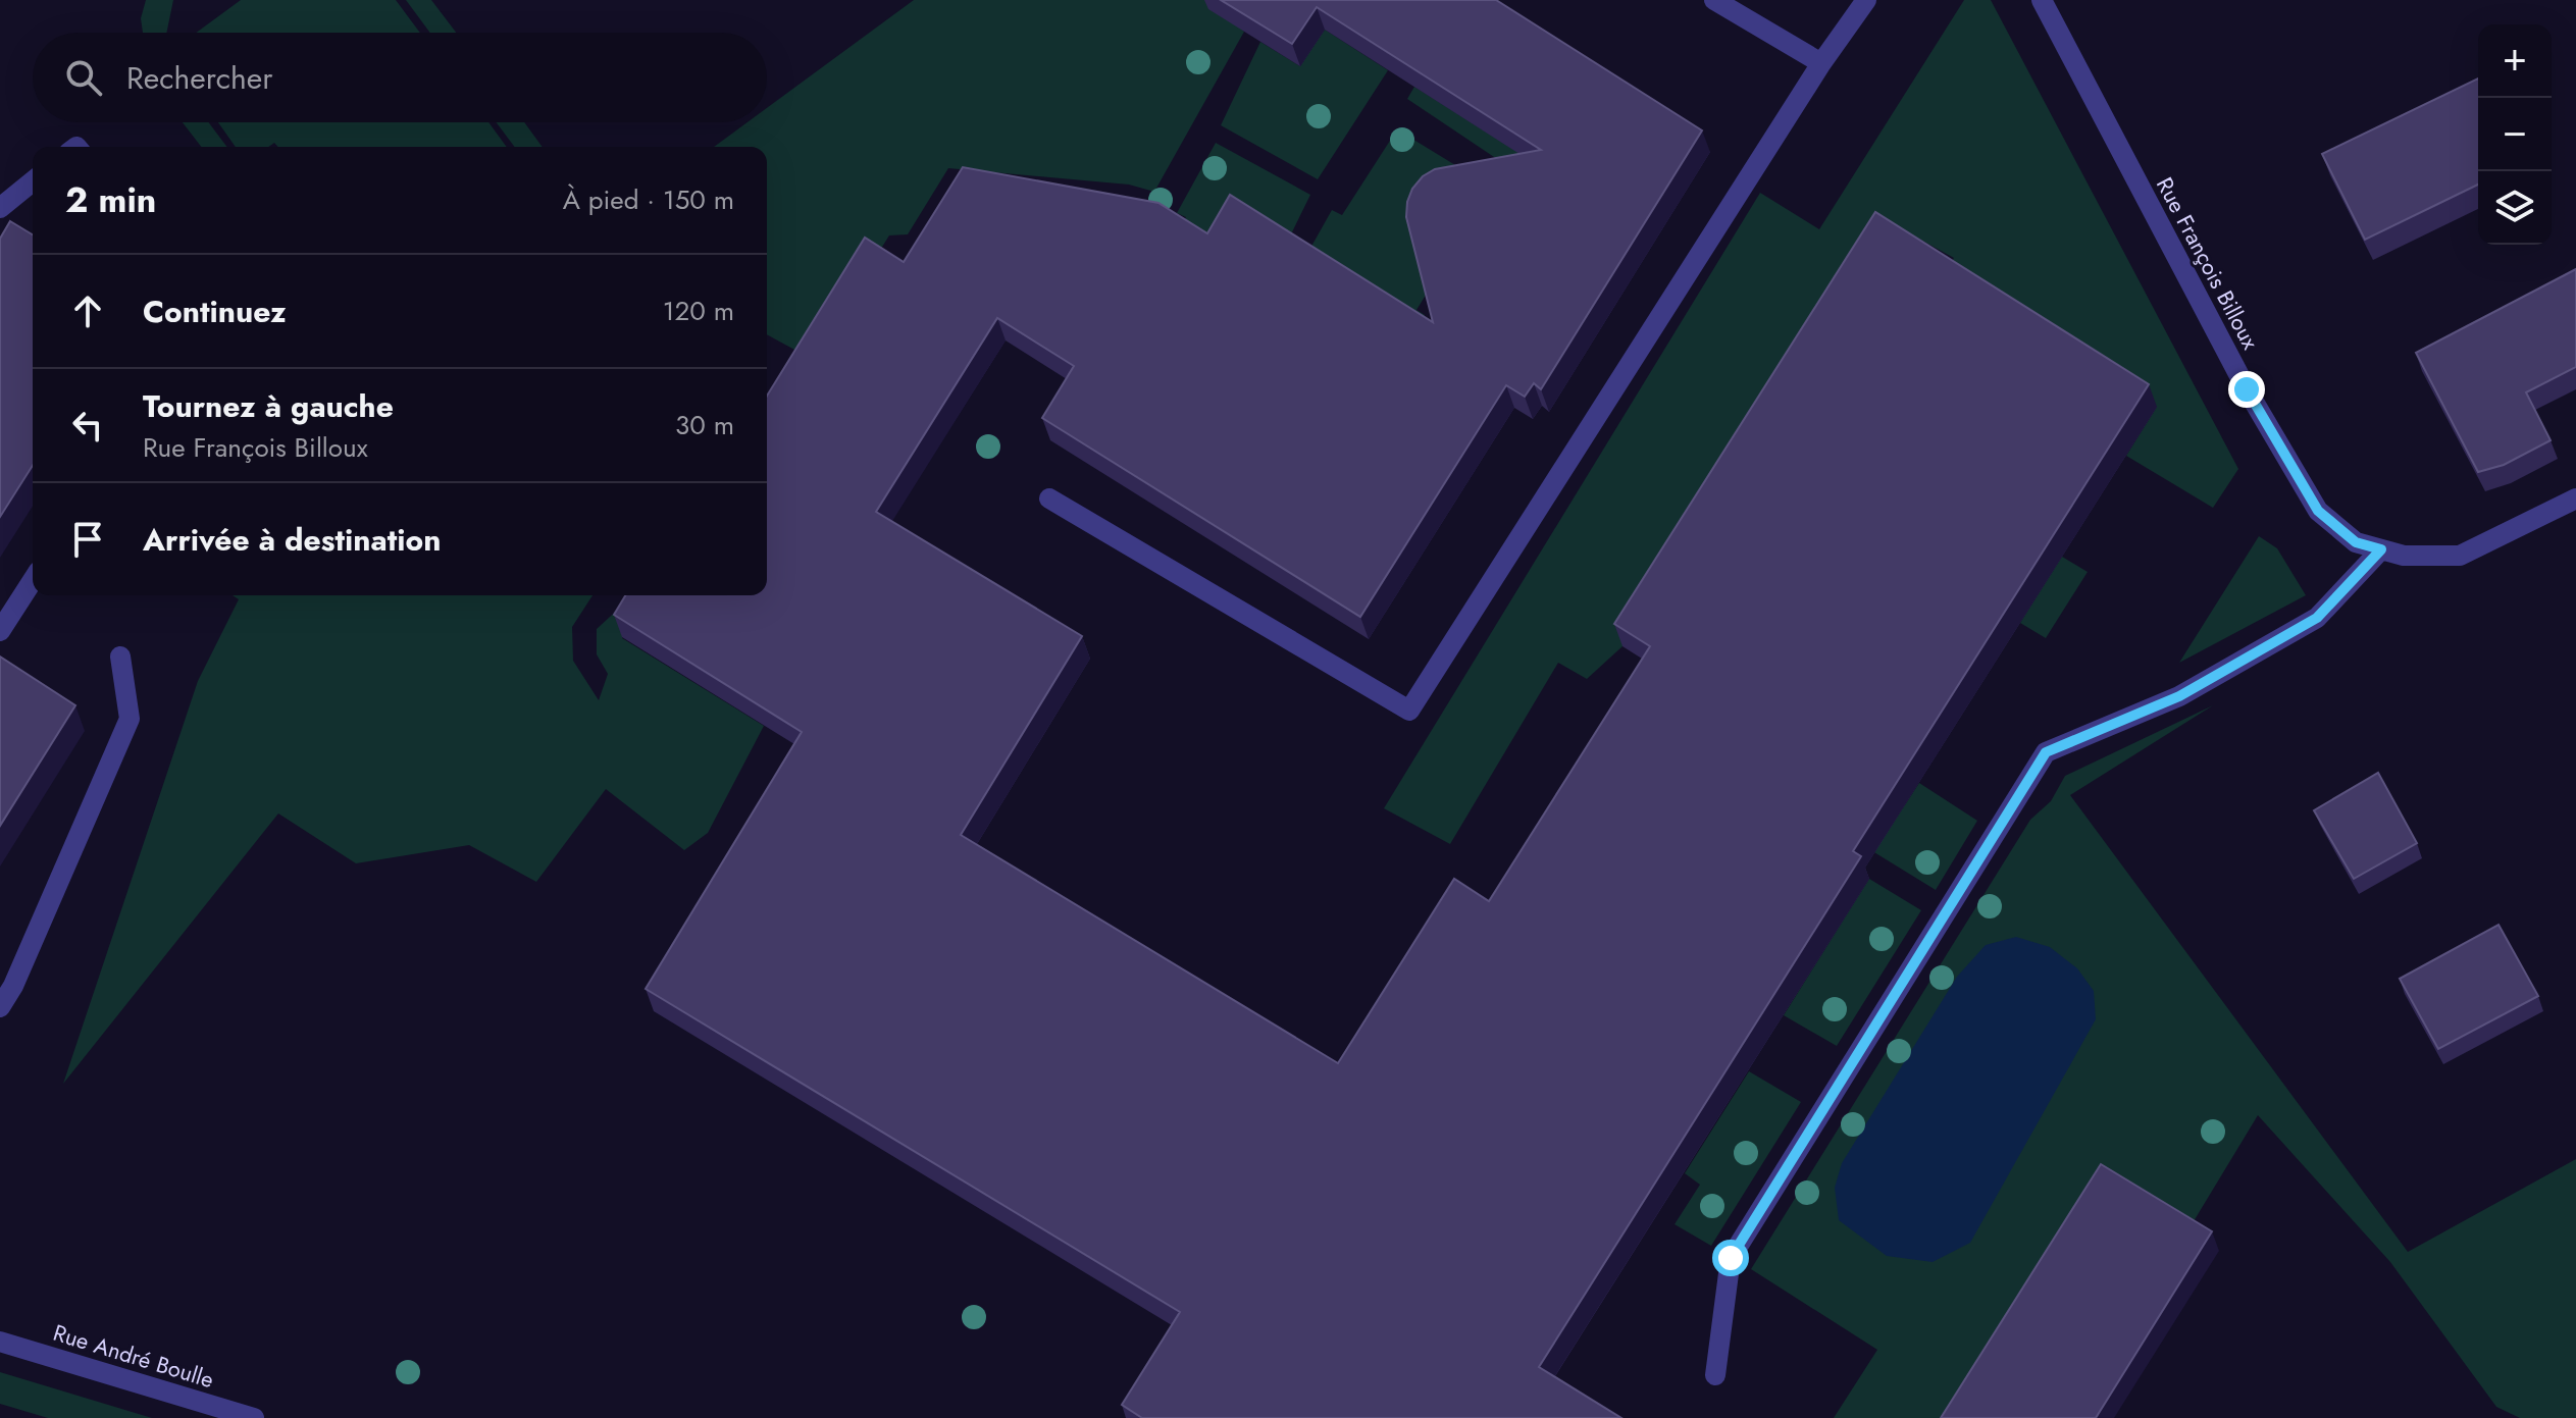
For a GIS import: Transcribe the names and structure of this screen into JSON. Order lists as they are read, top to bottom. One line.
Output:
{"streets":{"street":["Rue François Billoux","Rue André Boulle"]},"page":{"map_buttons":["+","−"],"search":"Rechercher","heading":["2 min","À pied · 150 m"],"list":[["Continuez","120 m"],["Tournez à gauche","Rue François Billoux","30 m"],"Arrivée à destination"]}}
